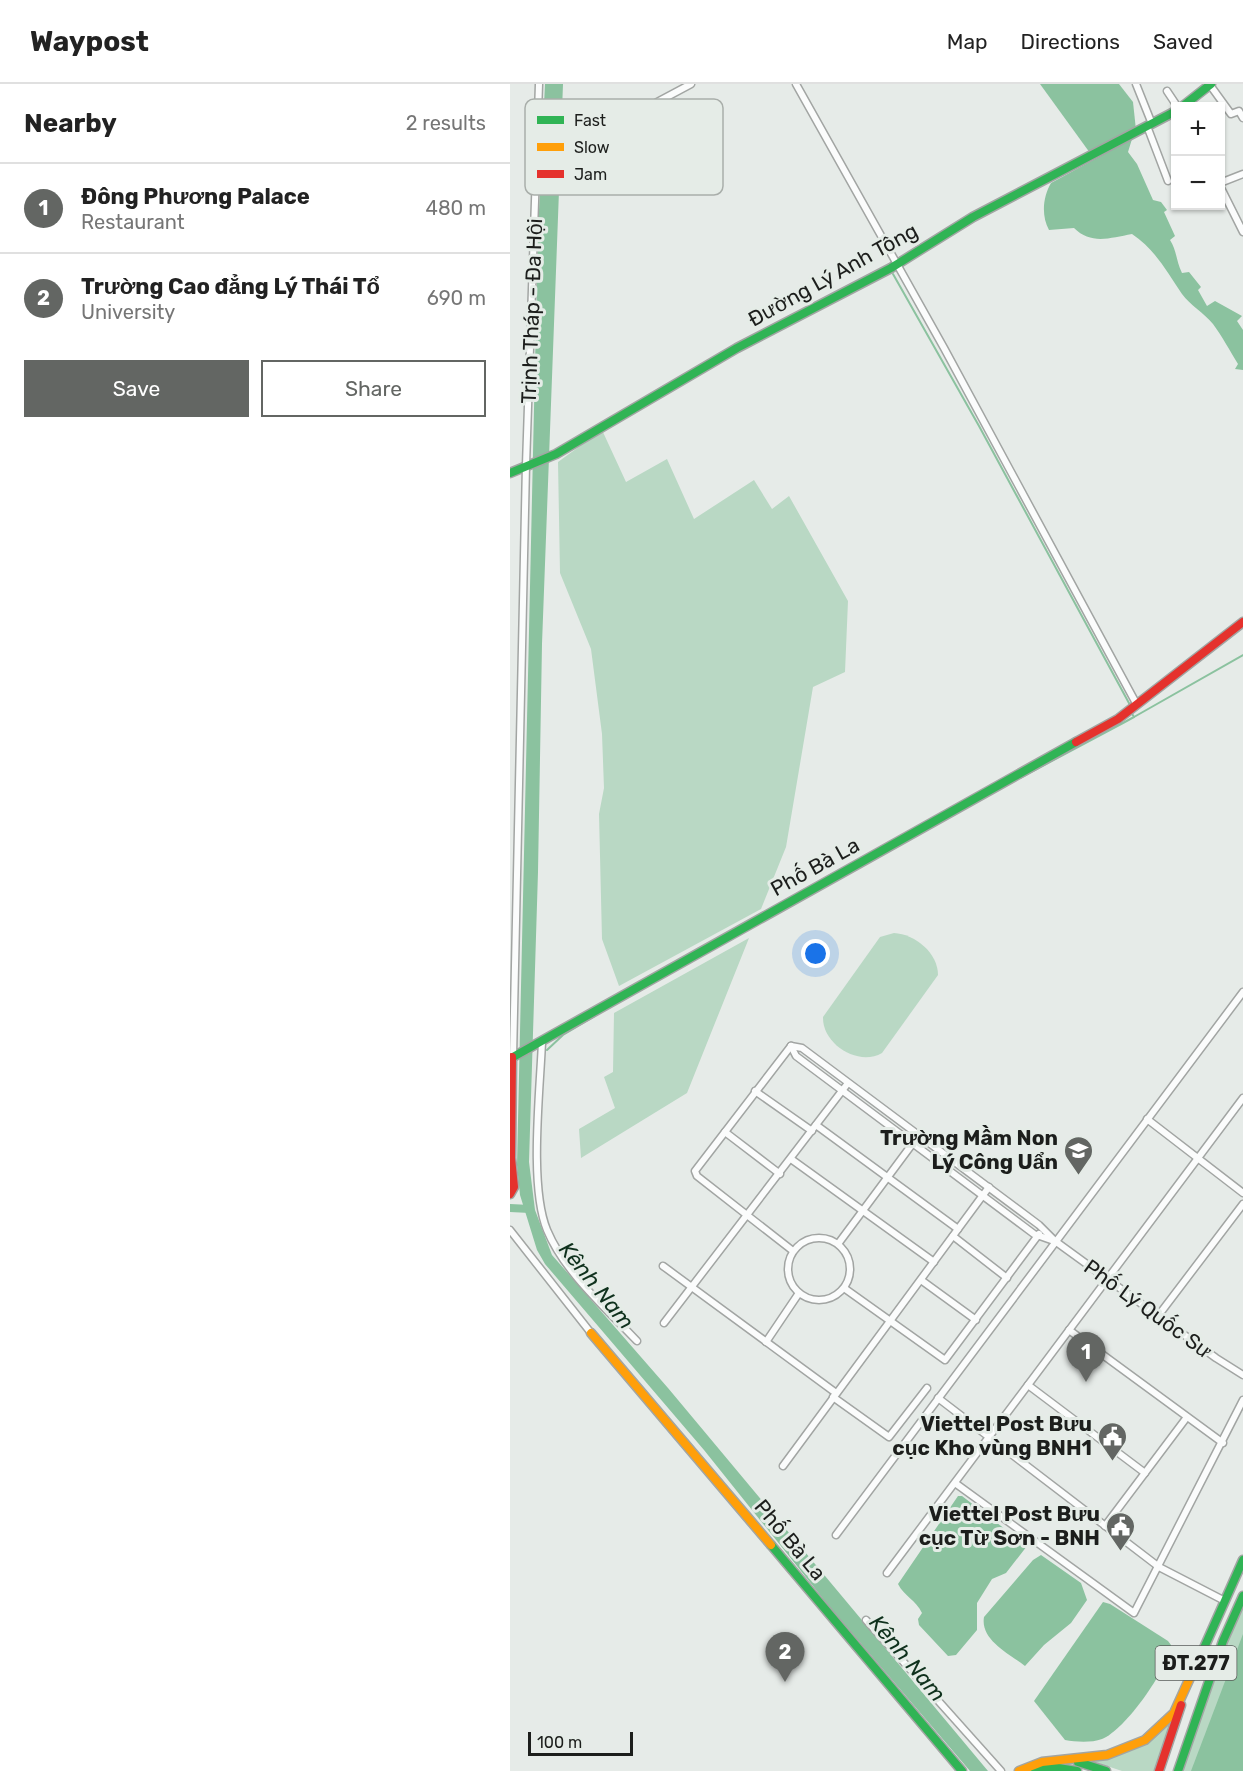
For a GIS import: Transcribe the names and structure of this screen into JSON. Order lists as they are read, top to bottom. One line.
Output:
{"streets":{"main road":["Đường Lý Anh Tông","Phố Bà La","ĐT.277"],"street":["Trịnh Tháp - Đa Hội","Phố Lý Quốc Sư"]},"crossings":[["Đường Lý Anh Tông","Trịnh Tháp - Đa Hội"],["Trịnh Tháp - Đa Hội","Phố Bà La"]],"water":["Kênh Nam"],"places":{"school or university":["Trường Mầm Non Lý Công Uẩn"],"public building":["Viettel Post Bưu cục Kho vùng BNH1","Viettel Post Bưu cục Từ Sơn - BNH"]},"legend":["Fast","Slow","Jam"],"scale_bar":"100 m","page":{"header":"Waypost","nav":["Map","Directions","Saved"],"heading":["Nearby","2 results"],"map_buttons":["+","−"],"list":[{"mark":"1","name":"Đông Phương Palace","note":"Restaurant","value":"480 m"},{"mark":"2","name":"Trường Cao đẳng Lý Thái Tổ","note":"University","value":"690 m"}],"buttons":["Save","Share"],"pins":["1","2"],"scale":"100 m"}}
